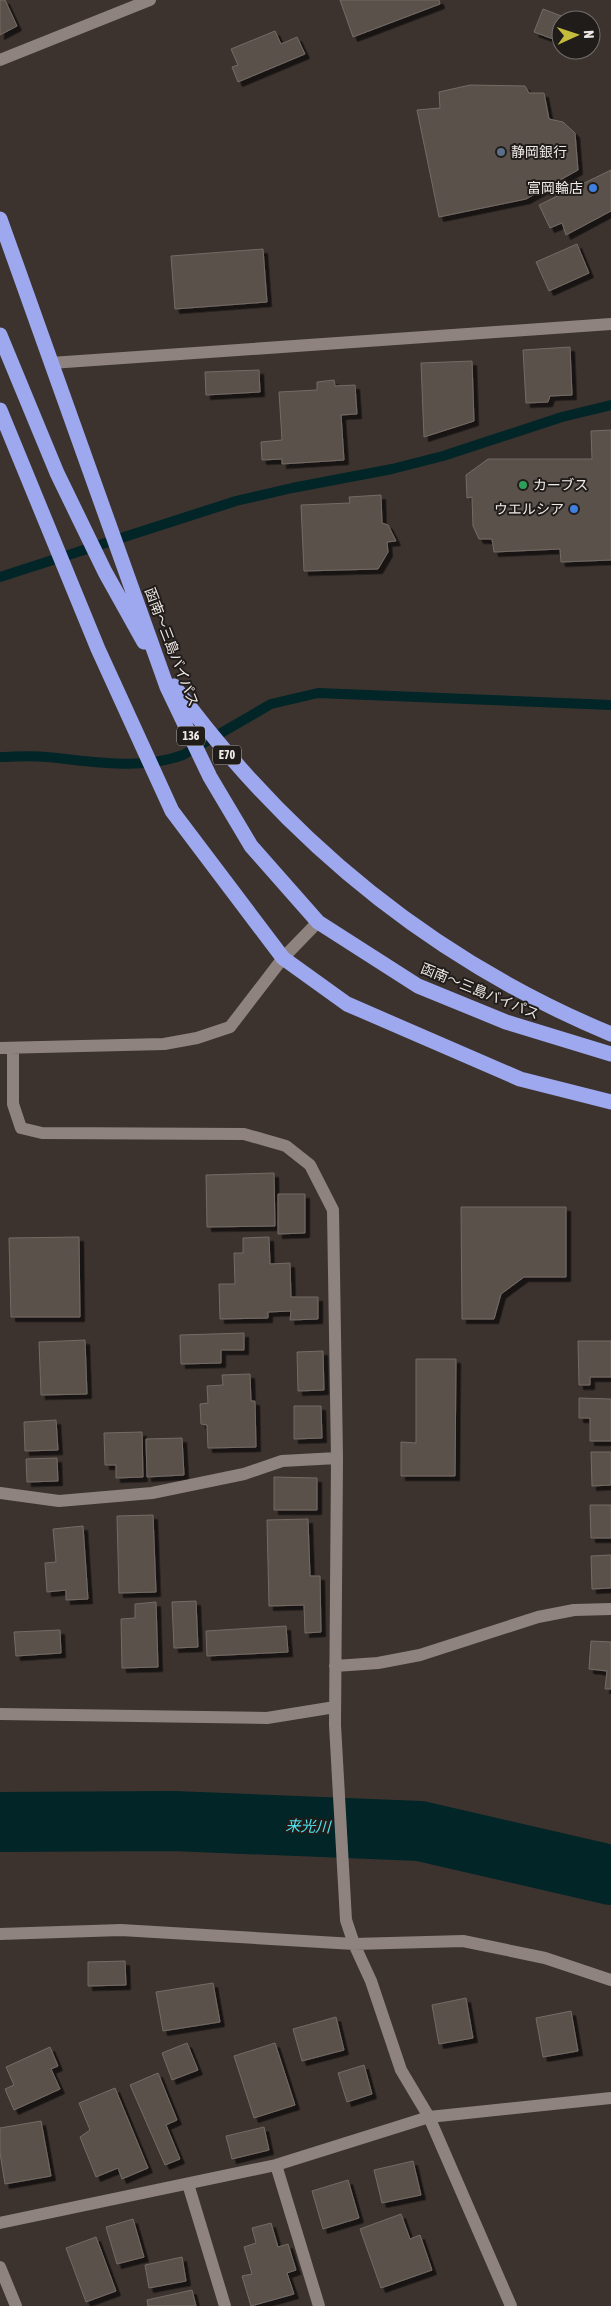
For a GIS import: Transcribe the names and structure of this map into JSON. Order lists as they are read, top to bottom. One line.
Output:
{"streets":{"highway":["函南～三島バイパス","136","E70"]},"water":["来光川"],"places":["静岡銀行","富岡輪店","カーブス","ウエルシア"],"north":"right"}
